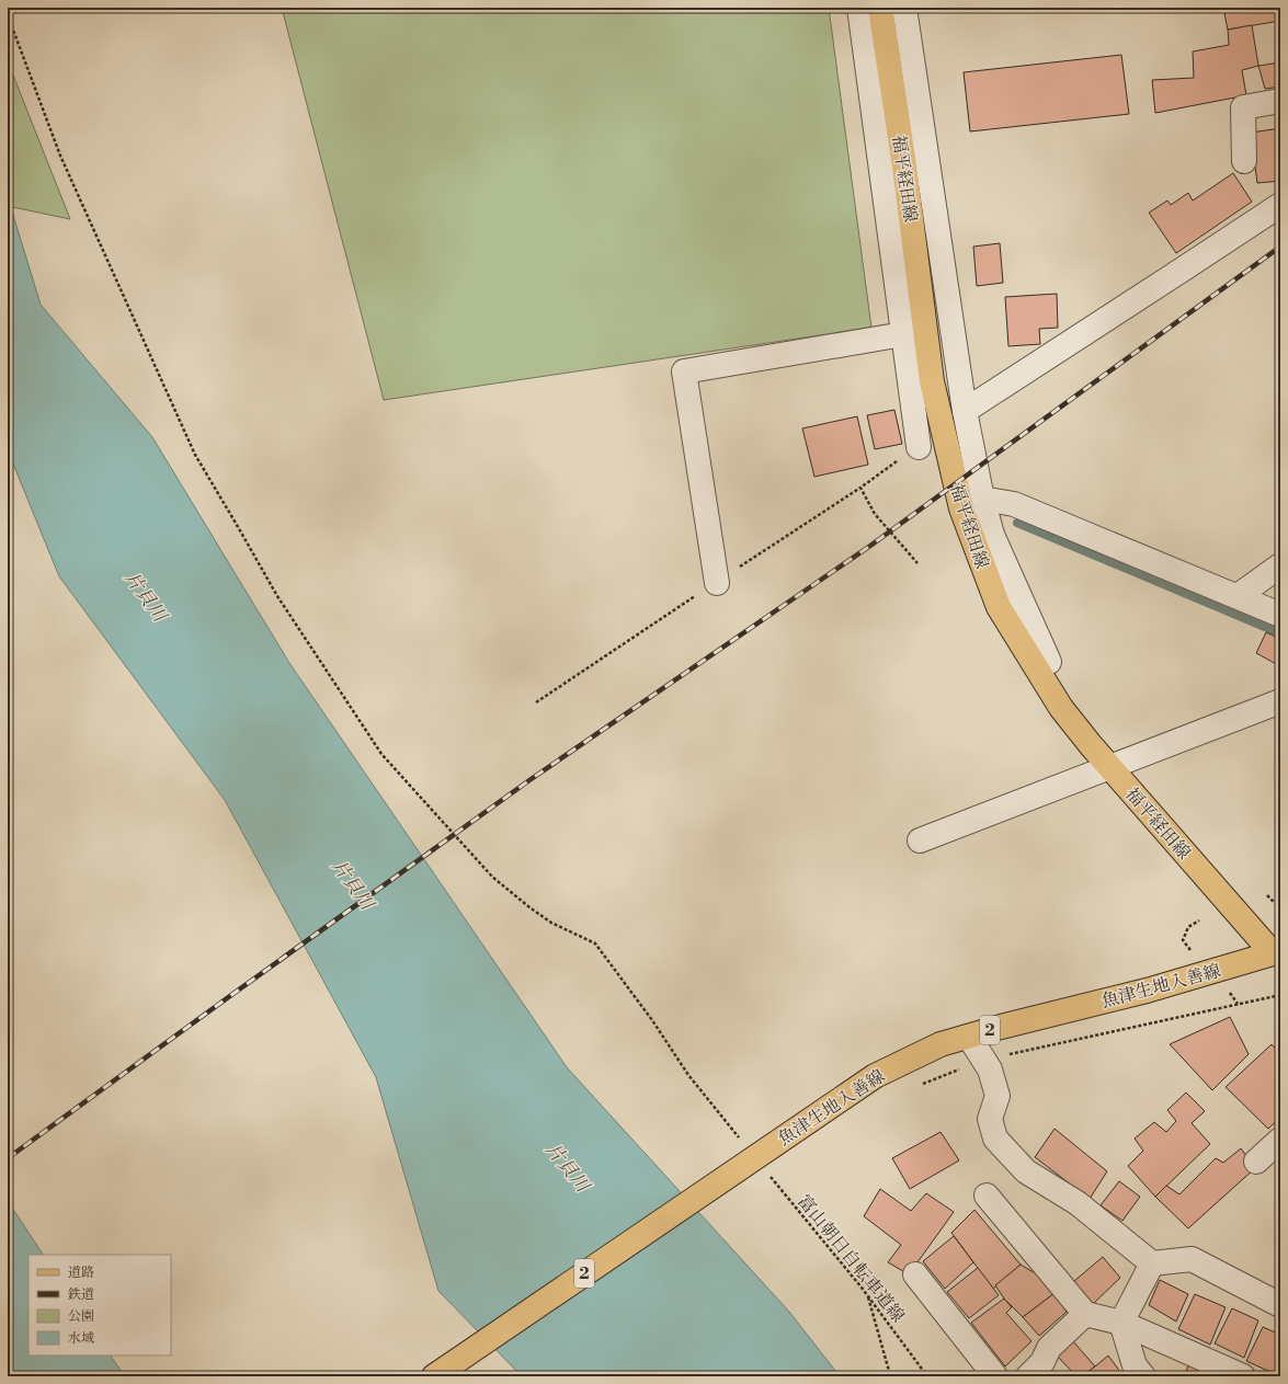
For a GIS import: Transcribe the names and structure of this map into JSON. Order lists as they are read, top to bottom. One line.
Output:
{"streets":{"main road":["福平経田線","魚津生地入善線","2"],"path":["富山朝日自転車道線"]},"crossings":[["福平経田線","魚津生地入善線"],["魚津生地入善線","富山朝日自転車道線"]],"water":["片貝川"],"legend":["道路","鉄道","公園","水域"]}
